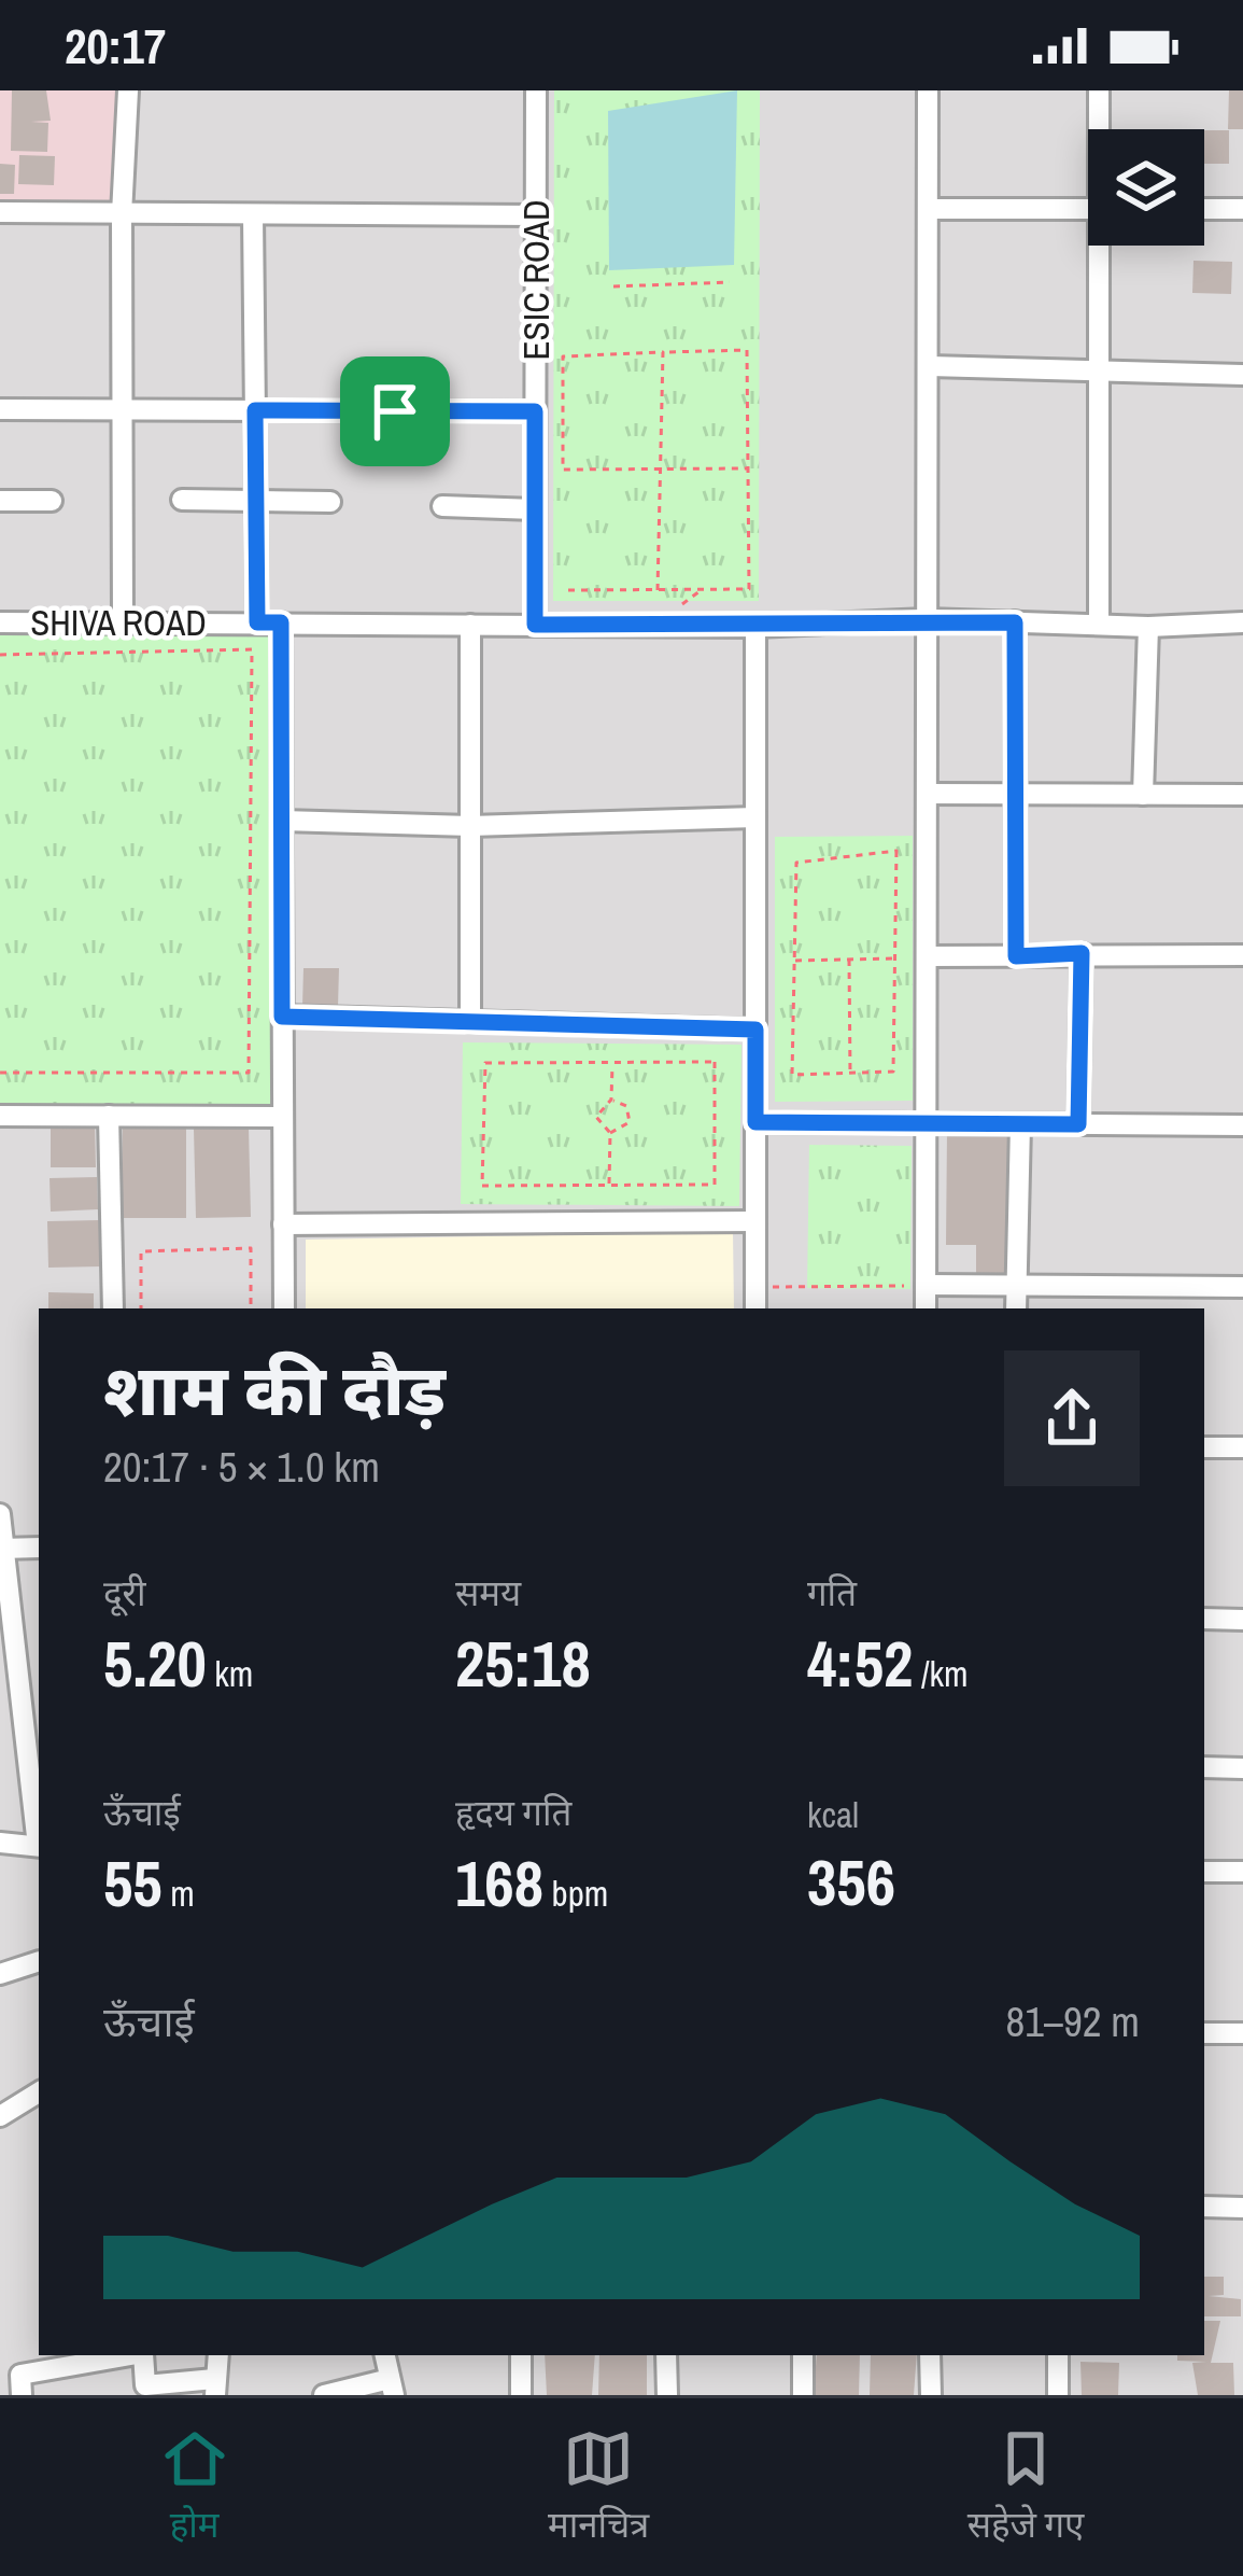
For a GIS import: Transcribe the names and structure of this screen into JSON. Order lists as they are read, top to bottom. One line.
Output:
{"streets":{"street":["ESIC ROAD","SHIVA ROAD"]},"crossings":[["ESIC ROAD","SHIVA ROAD"]],"page":{"status":"20:17","heading":["शाम की दौड़","20:17 · 5 × 1.0 km"],"stats":[["दूरी","5.20 km"],["समय","25:18"],["गति","4:52 /km"],["ऊँचाई","55 m"],["हृदय गति","168 bpm"],["kcal","356"]],"chart":["ऊँचाई","81–92 m"],"tabs":["होम","मानचित्र","सहेजे गए"]}}
